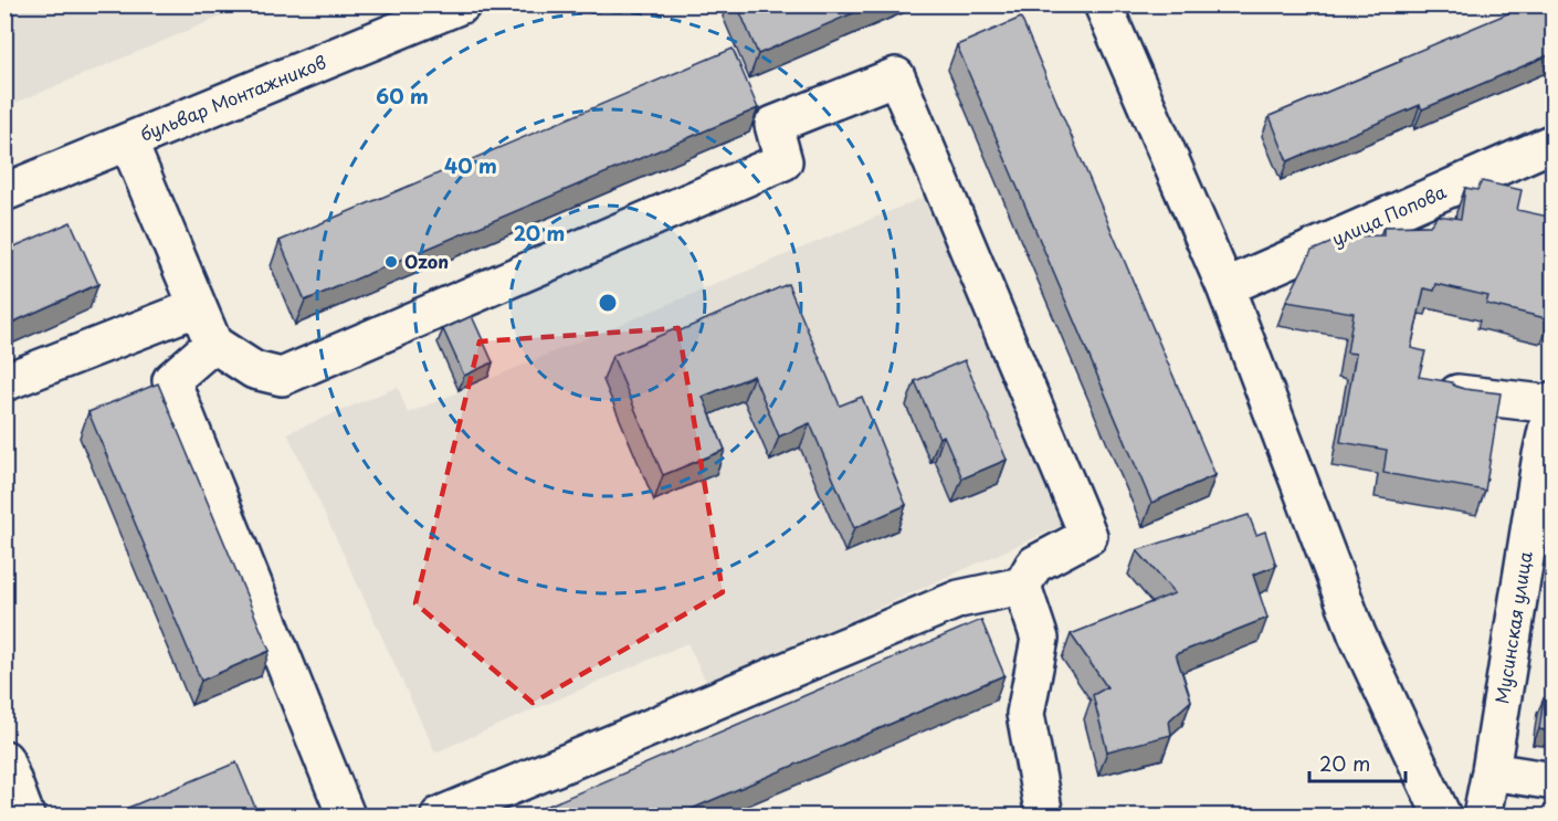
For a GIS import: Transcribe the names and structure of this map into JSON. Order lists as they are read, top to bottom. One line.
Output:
{"streets":{"street":["бульвар Монтажников","улица Попова","Мусинская улица"]},"places":["Ozon"],"scale_bar":"20 m","rings":["60 m","40 m","20 m"]}
